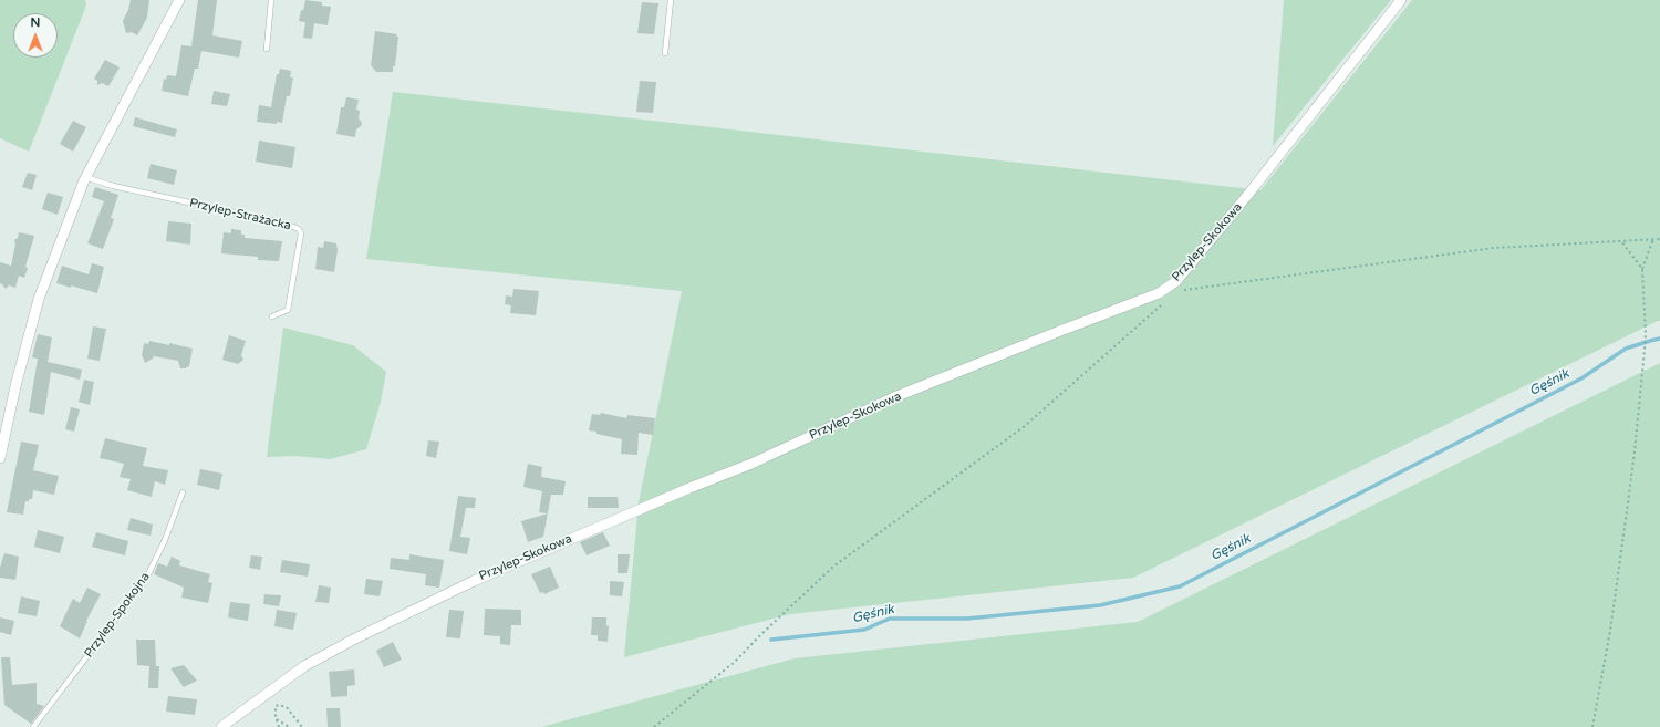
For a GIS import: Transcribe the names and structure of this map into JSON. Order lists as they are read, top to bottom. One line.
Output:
{"streets":{"street":["Przylep-Skokowa"],"lane":["Przylep-Strażacka","Przylep-Spokojna"]},"water":["Gęśnik"],"north":"top"}
